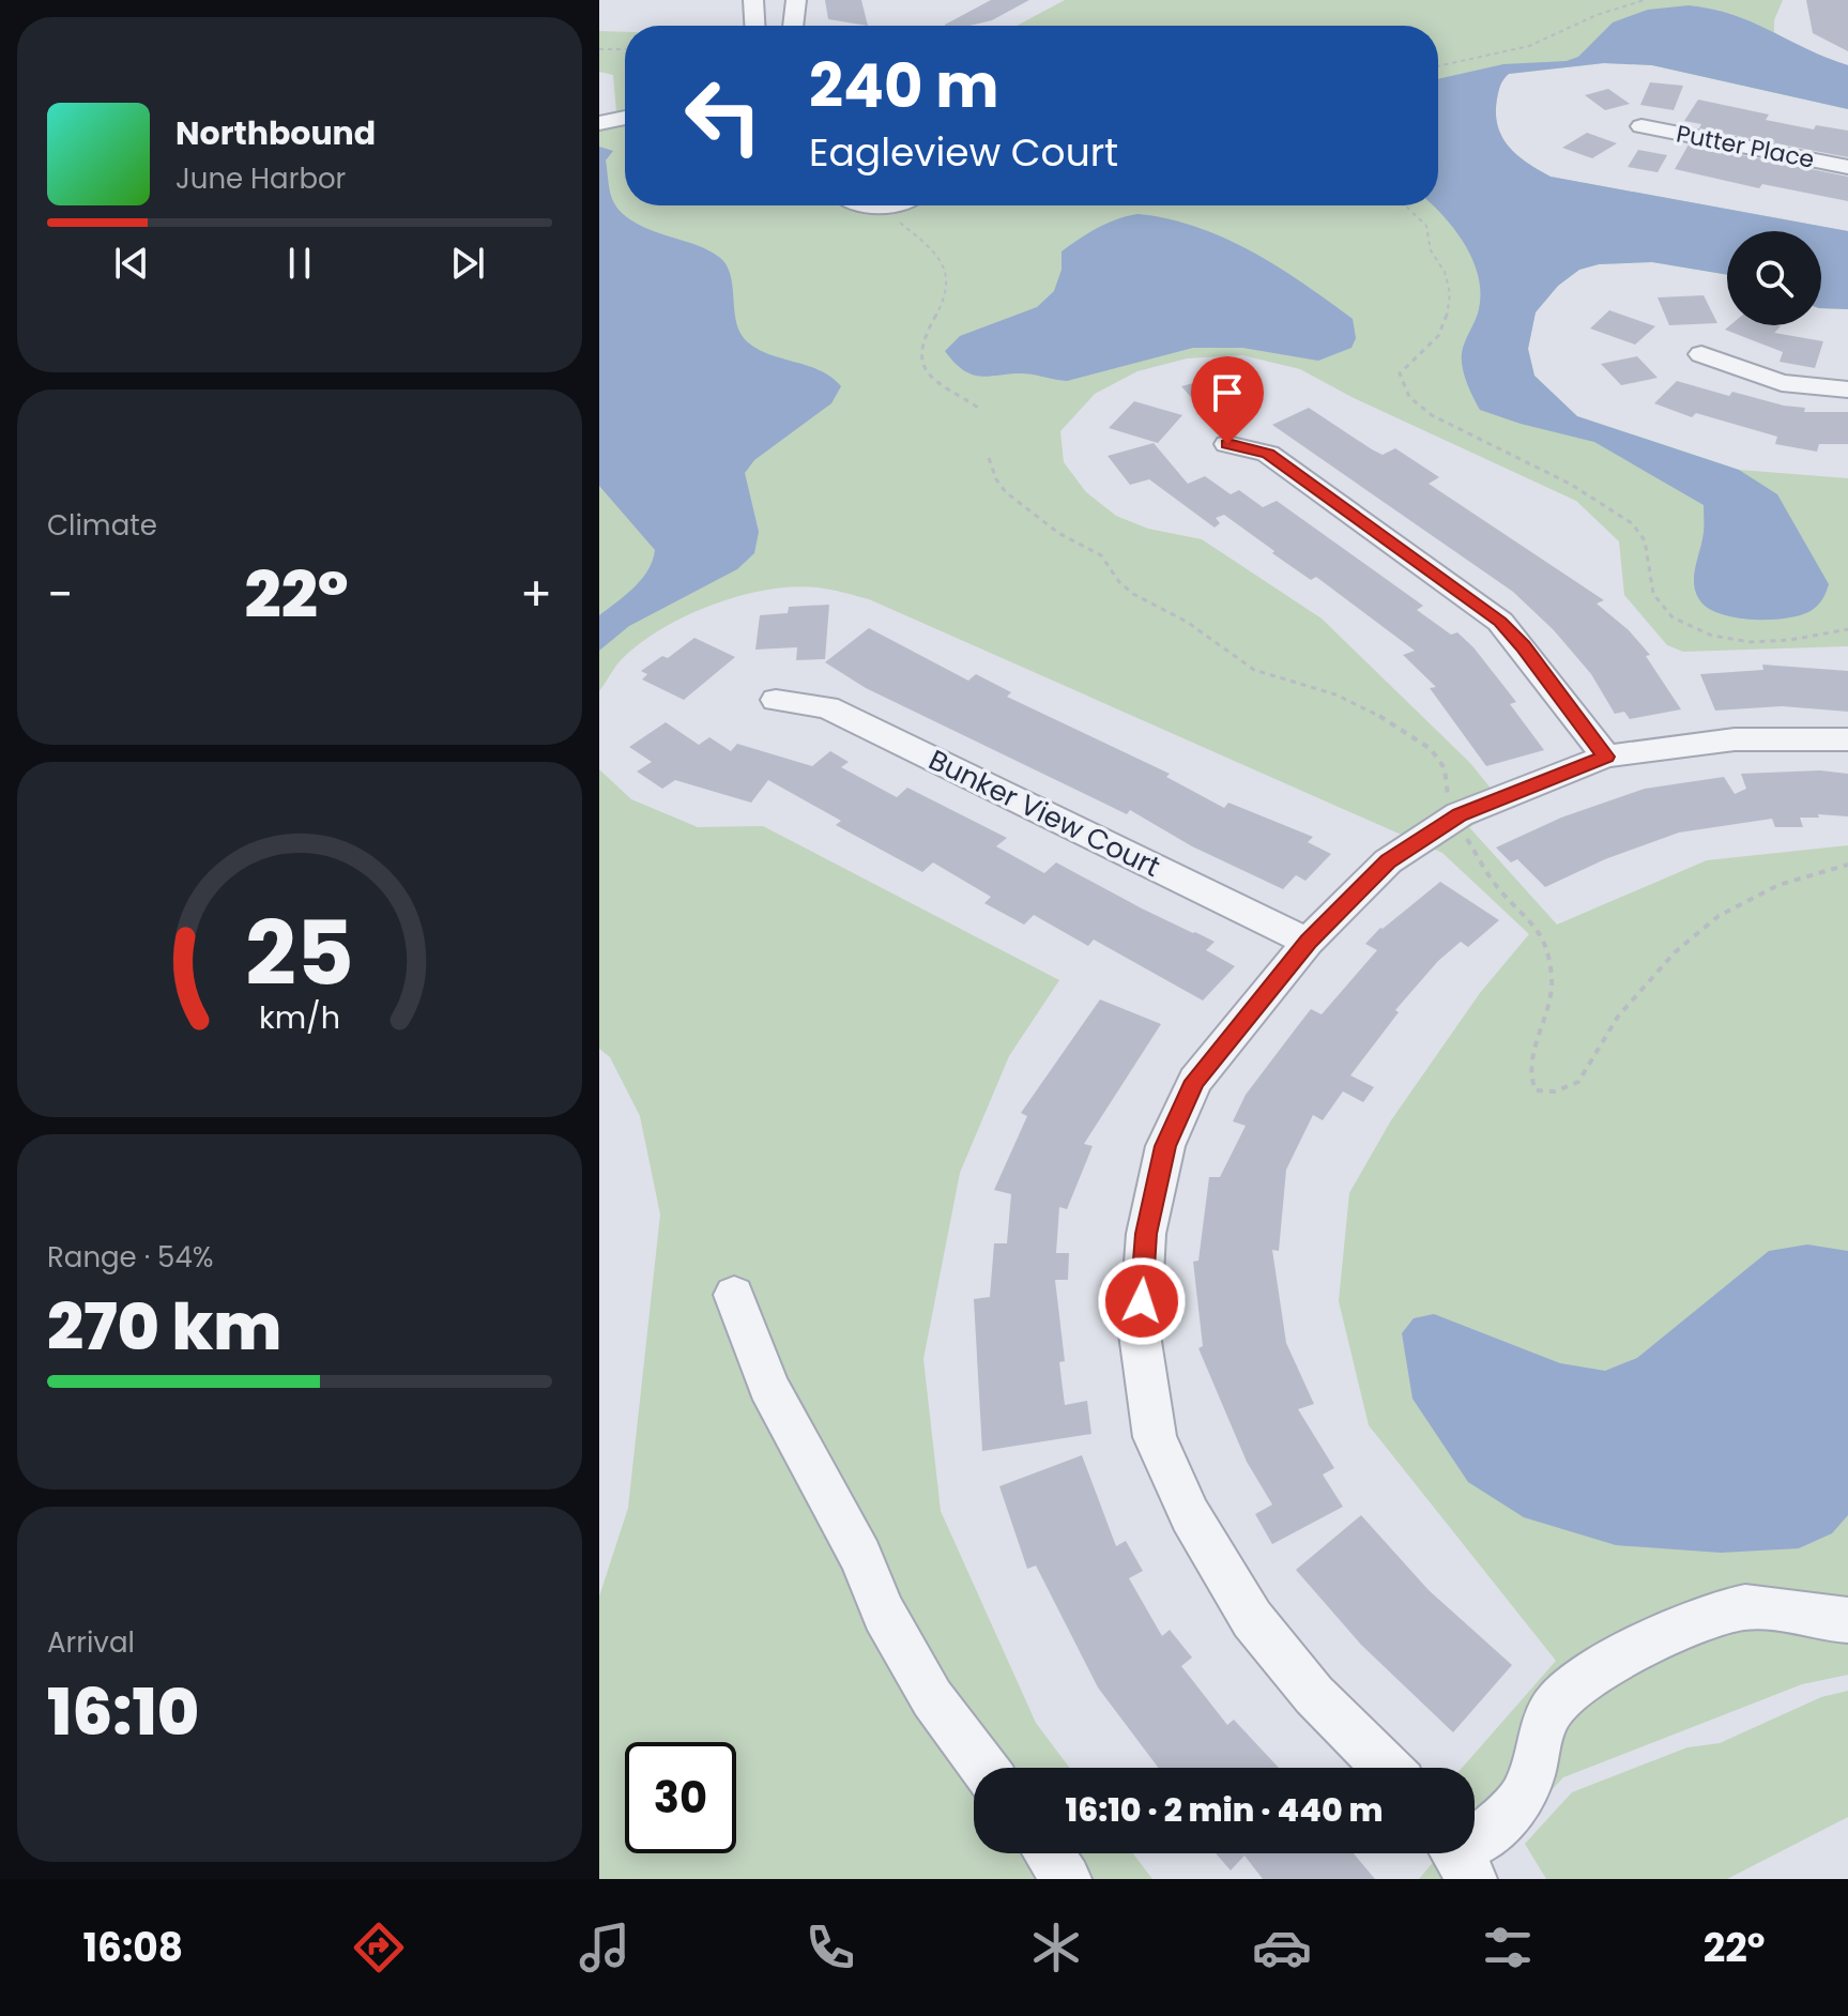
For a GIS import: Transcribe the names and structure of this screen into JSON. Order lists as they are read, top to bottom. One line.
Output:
{"streets":{"street":["Putter Place","Bunker View Court"]},"page":{"turn":["240 m","Eagleview Court"],"song":["Northbound","June Harbor"],"tile":["Climate",["Range · 54%","270 km"],["Arrival","16:10"]],"heat":["−","22°","+"],"limit":"30","trip":"16:10 · 2 min · 440 m","tabs":["16:08","22°"],"gauge":["25","km/h"]}}
